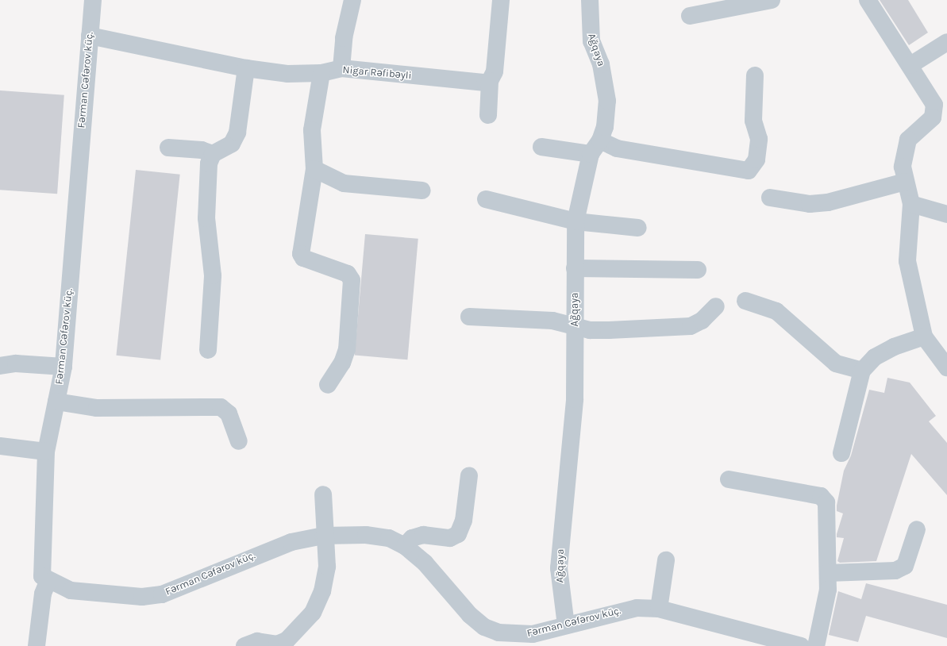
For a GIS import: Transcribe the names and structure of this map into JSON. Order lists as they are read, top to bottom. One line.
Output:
{"streets":{"street":["Ağqaya","Nigar Rəfibəyli","Fərman Cəfərov küç."]},"crossings":[["Ağqaya","Fərman Cəfərov küç."],["Nigar Rəfibəyli","Fərman Cəfərov küç."]]}
